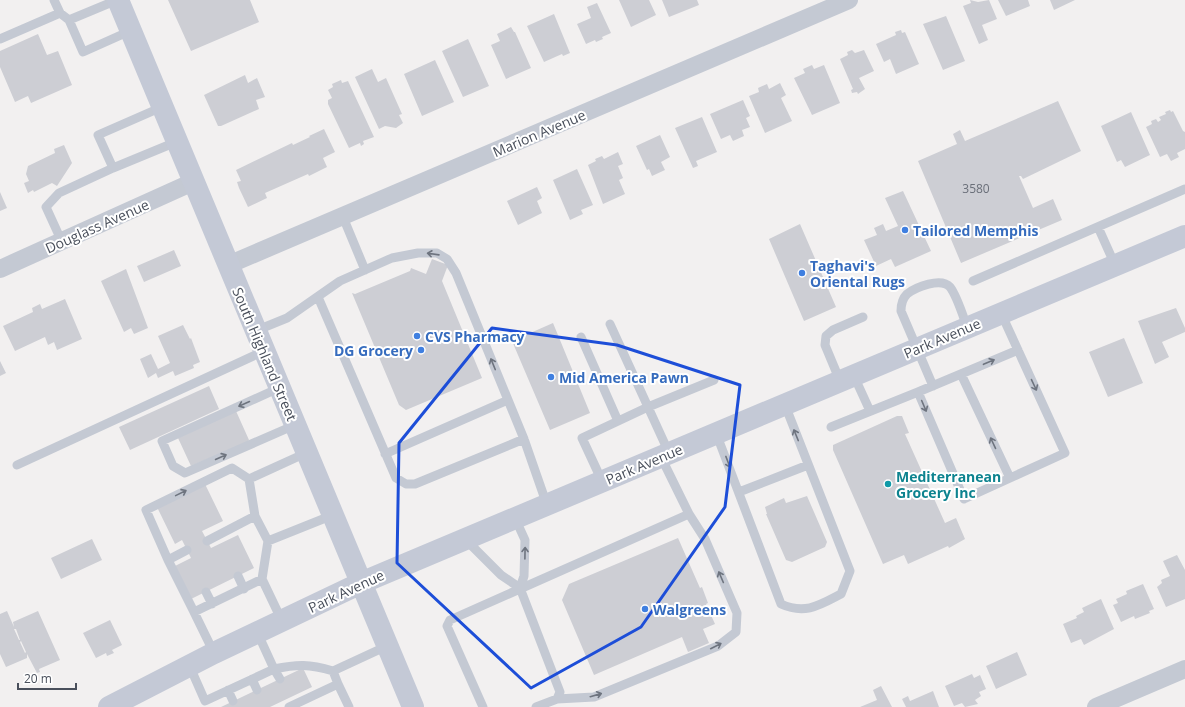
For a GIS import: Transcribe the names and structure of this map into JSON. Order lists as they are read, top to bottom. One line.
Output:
{"streets":{"main road":["Park Avenue","South Highland Street"],"street":["Marion Avenue","Douglass Avenue"]},"crossings":[["Marion Avenue","South Highland Street"],["Douglass Avenue","South Highland Street"],["Park Avenue","South Highland Street"]],"places":["Tailored Memphis","Taghavi's Oriental Rugs","CVS Pharmacy","DG Grocery","Mid America Pawn","Mediterranean Grocery Inc","Walgreens"],"house_numbers":["3580"],"scale_bar":"20 m"}
